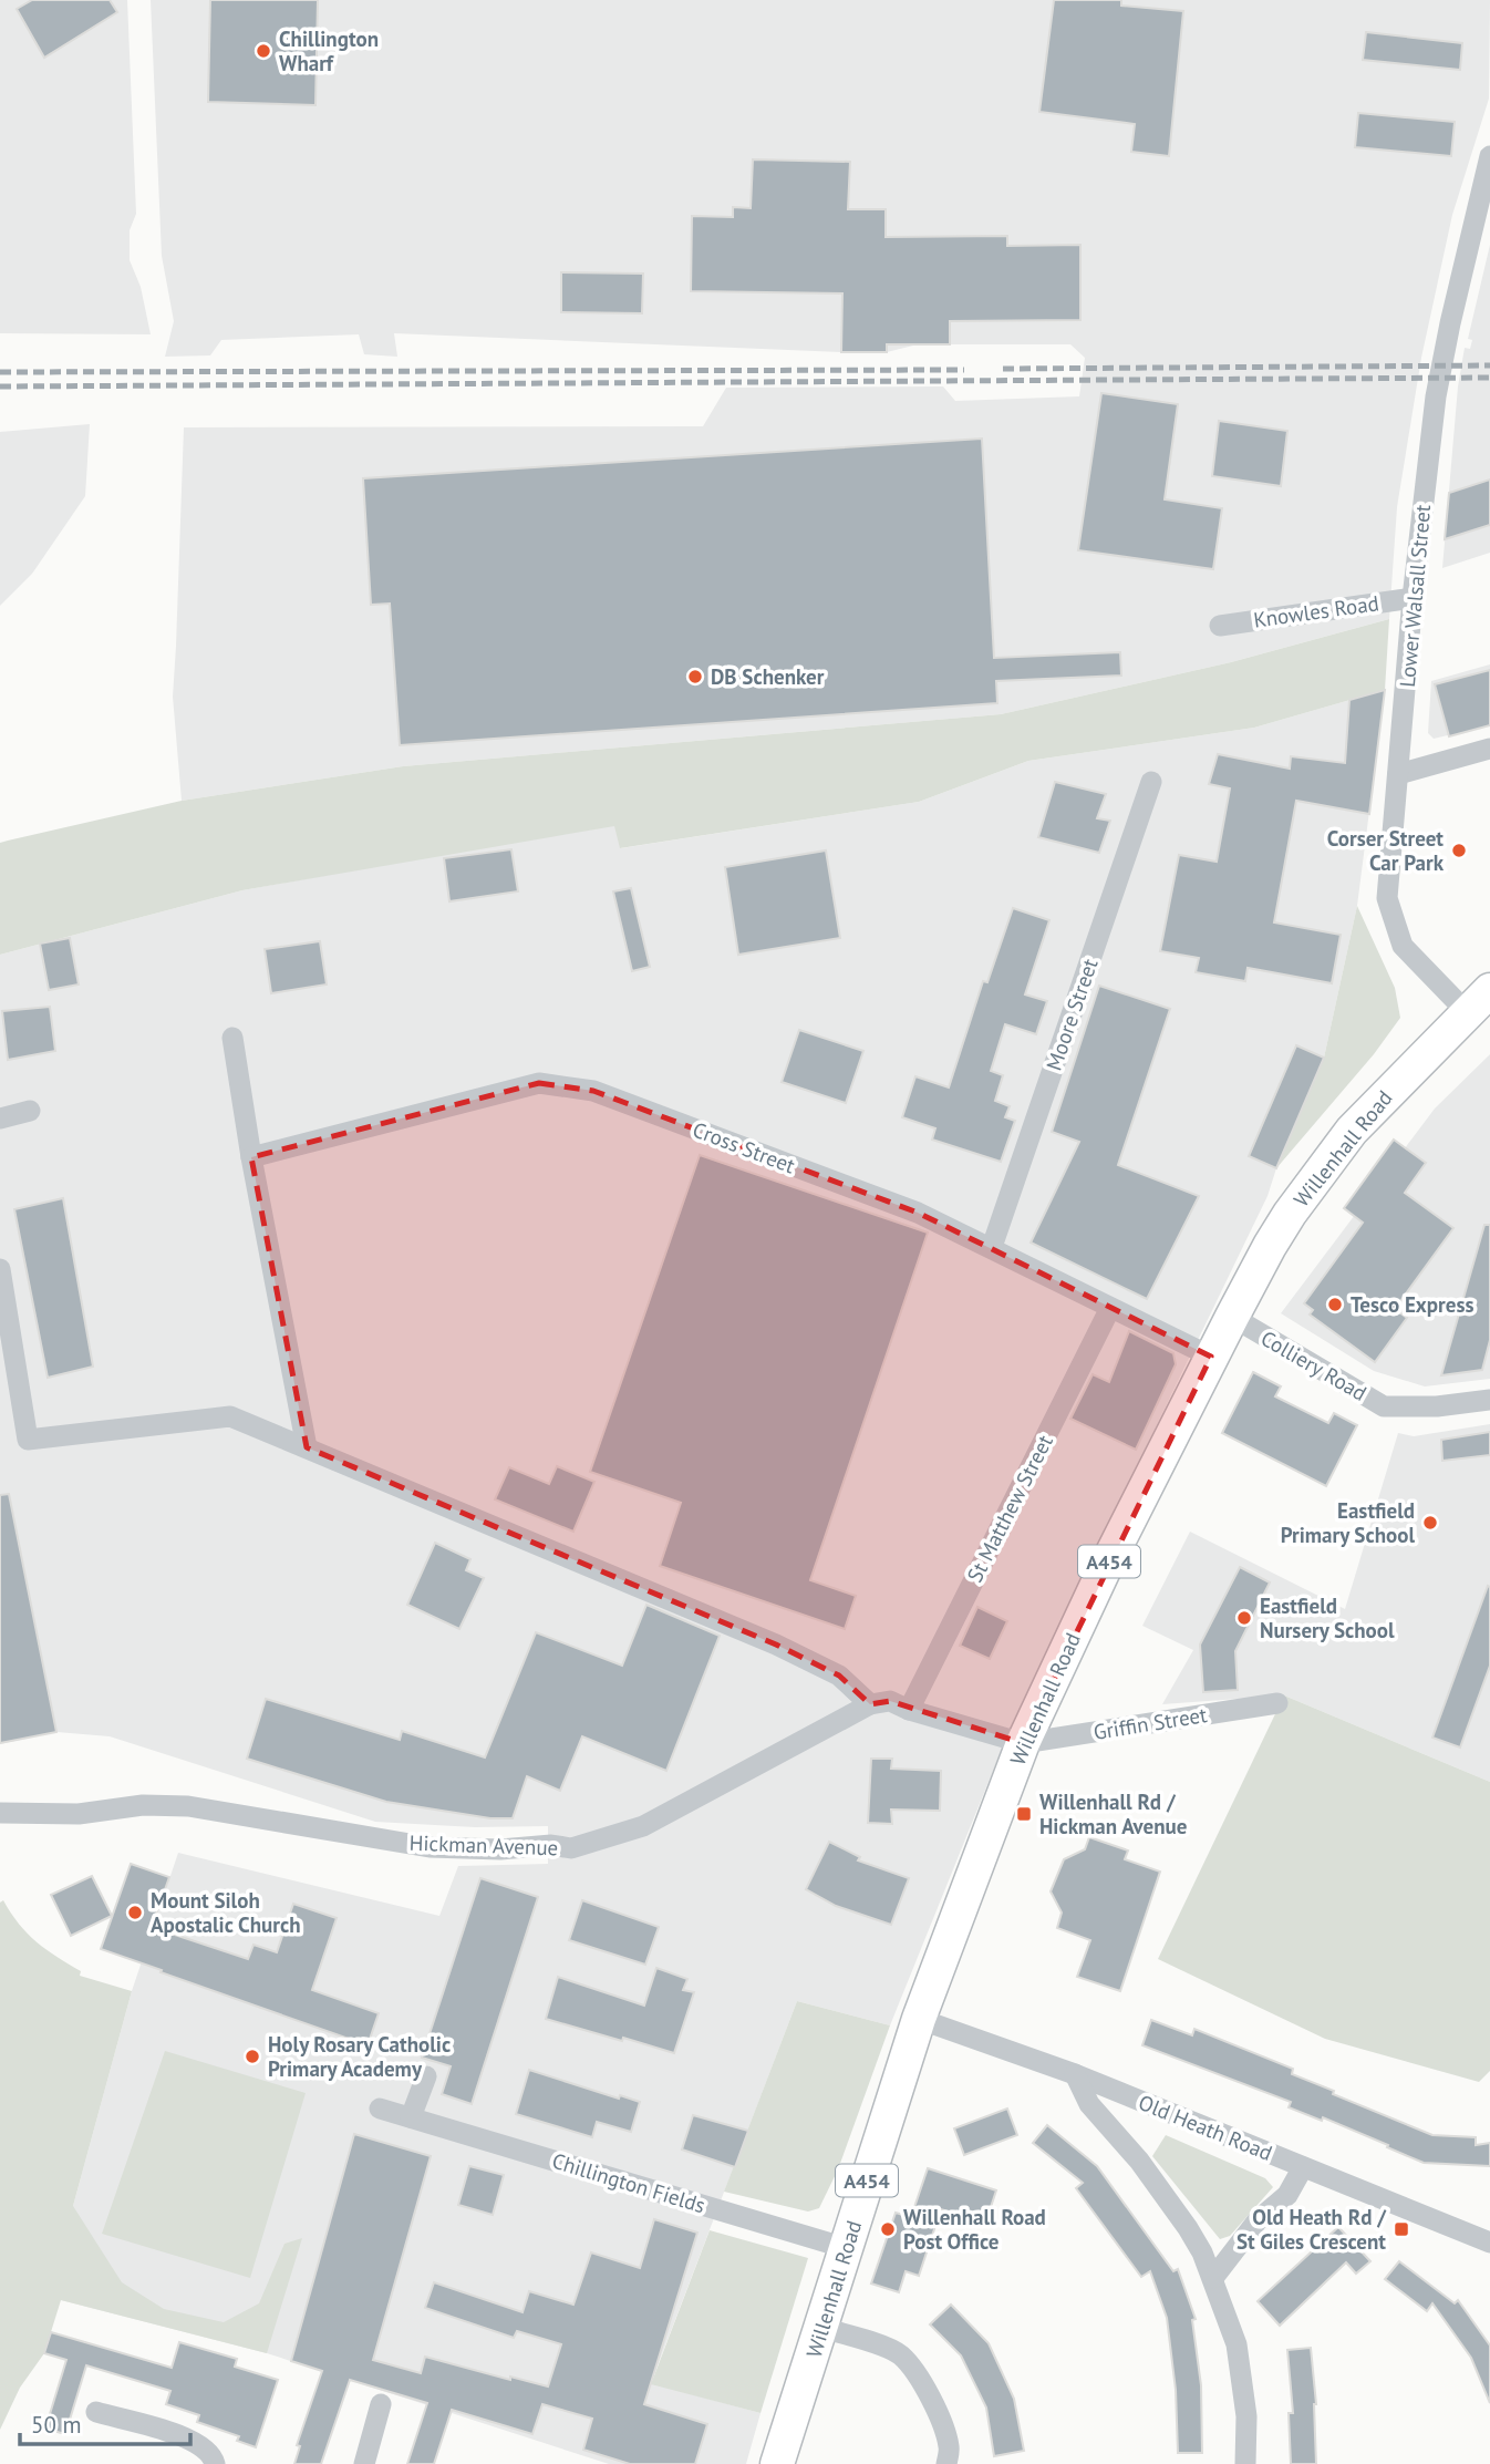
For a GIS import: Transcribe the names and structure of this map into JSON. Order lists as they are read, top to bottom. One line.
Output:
{"streets":{"highway":["Willenhall Road","A454"],"street":["Lower Walsall Street","Knowles Road","Moore Street","Cross Street","Colliery Road","St Matthew Street","Griffin Street","Hickman Avenue","Old Heath Road","Chillington Fields"]},"crossings":[["Lower Walsall Street","Knowles Road"],["Lower Walsall Street","Willenhall Road"],["Moore Street","Cross Street"],["Cross Street","Willenhall Road"],["Cross Street","St Matthew Street"],["Willenhall Road","Colliery Road"],["Willenhall Road","Griffin Street"],["Willenhall Road","Old Heath Road"],["Willenhall Road","Chillington Fields"]],"places":{"other":["Chillington Wharf","DB Schenker","Corser Street Car Park","Tesco Express","Eastfield Primary School","Eastfield Nursery School","Mount Siloh Apostalic Church","Holy Rosary Catholic Primary Academy","Willenhall Road Post Office"],"transit":["Willenhall Rd / Hickman Avenue","Old Heath Rd / St Giles Crescent"]},"scale_bar":"50 m"}
